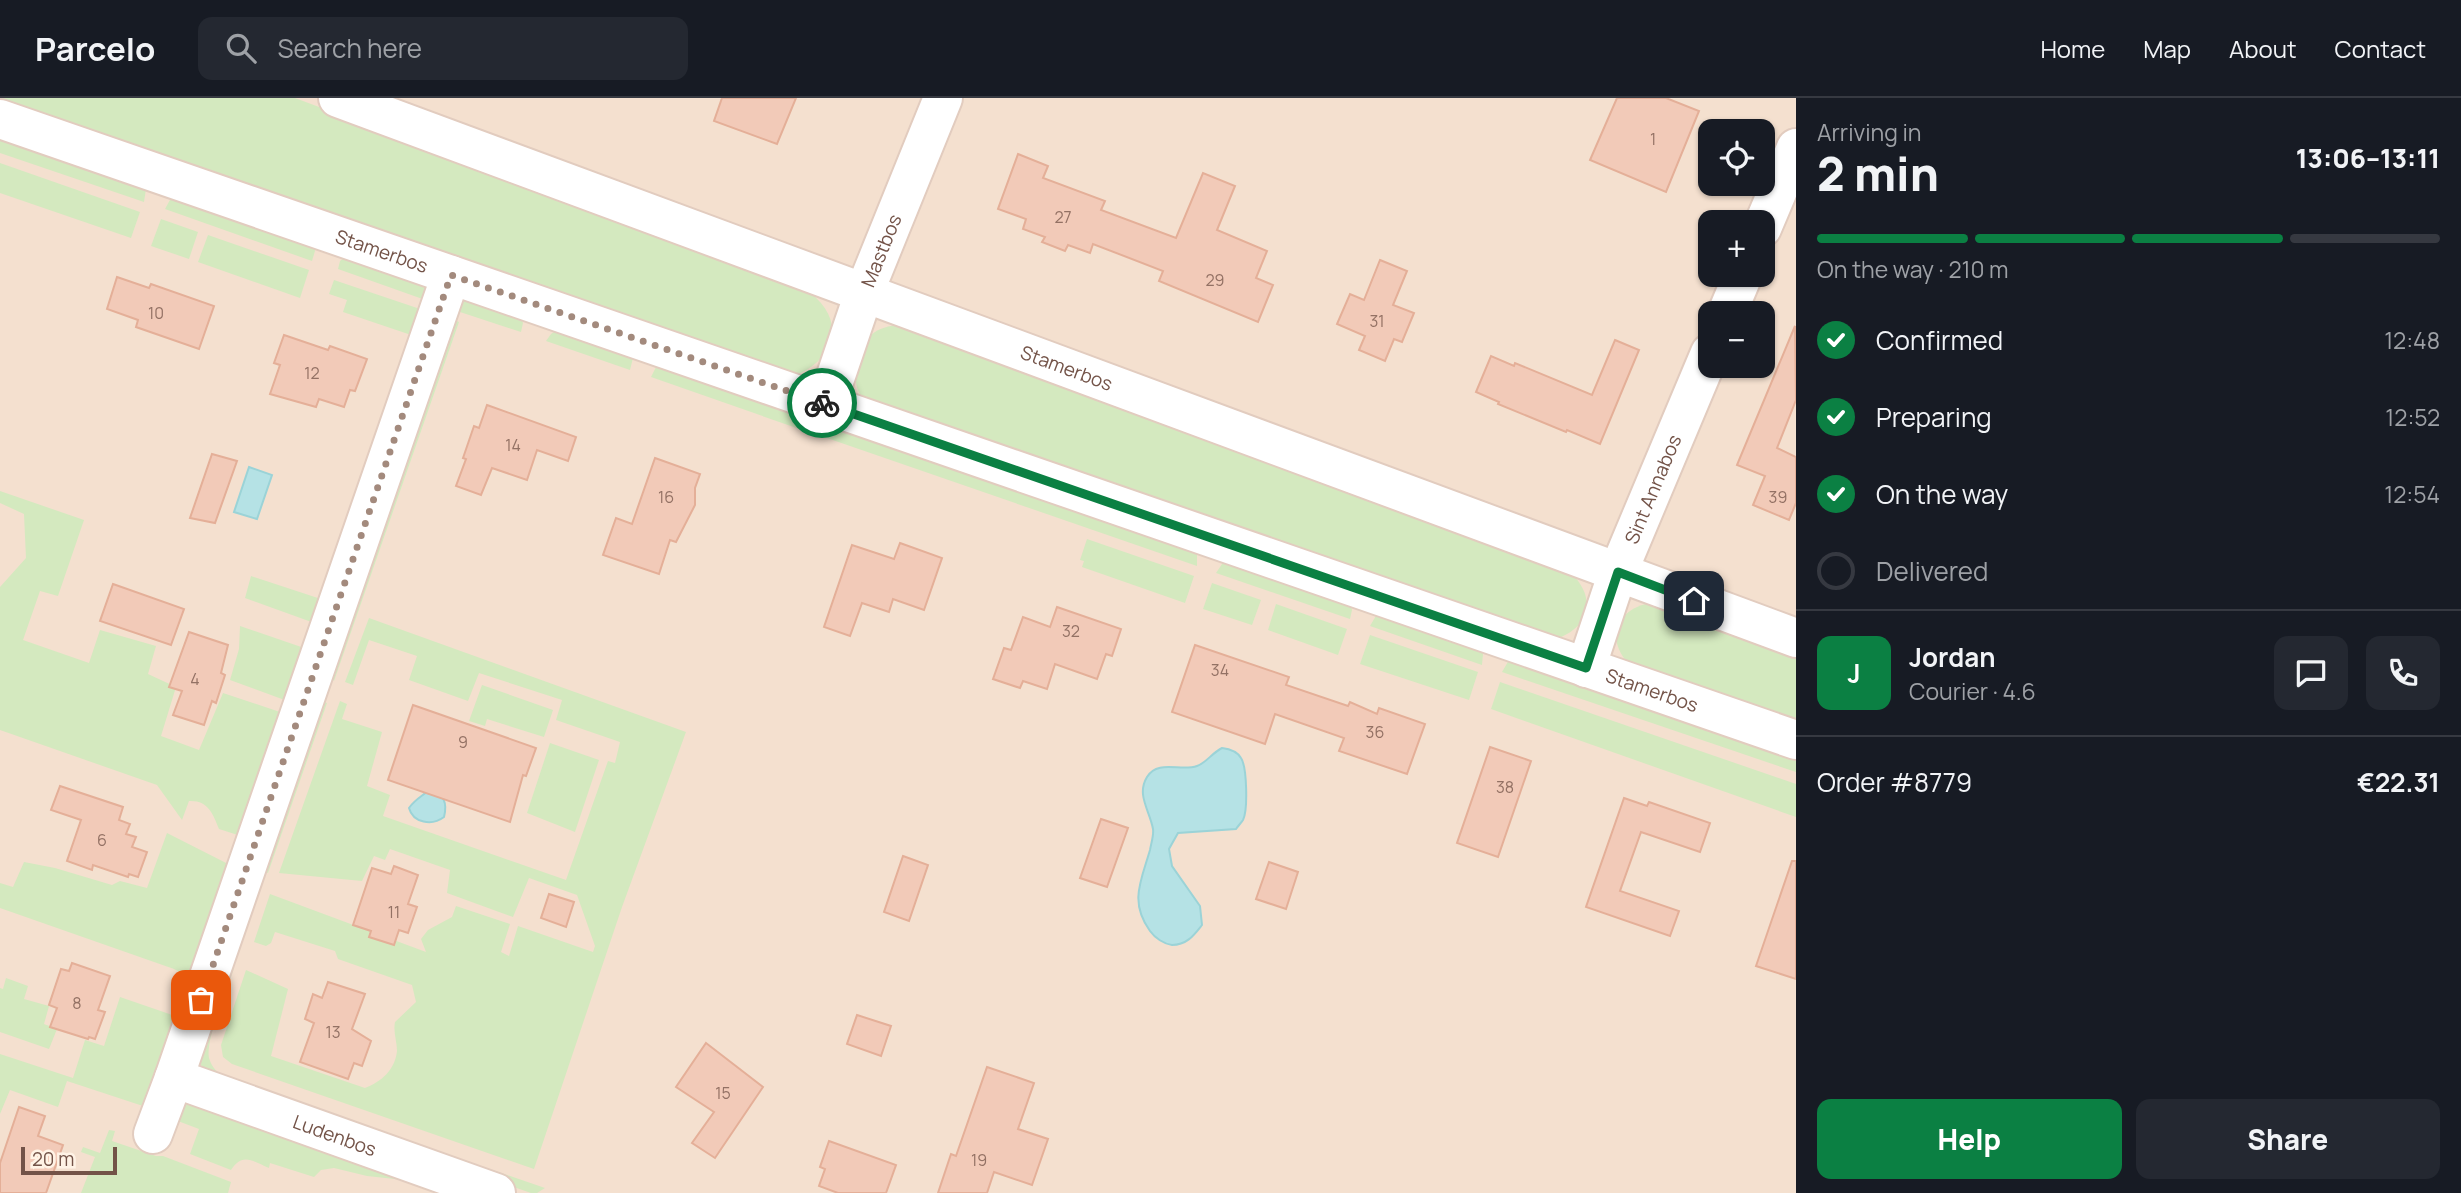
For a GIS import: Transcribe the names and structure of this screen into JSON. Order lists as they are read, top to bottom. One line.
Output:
{"streets":{"street":["Mastbos","Stamerbos","Sint Annabos","Ludenbos"]},"crossings":[["Mastbos","Stamerbos"],["Stamerbos","Sint Annabos"]],"house_numbers":["1","27","29","10","31","12","14","16","39","32","34","4","36","9","38","6","11","8","13","15","19"],"scale_bar":"20 m","page":{"header":"Parcelo","search":"Search here","nav":["Home","Map","About","Contact"],"heading":["2 min","Arriving in","13:06–13:11"],"panel":["Jordan","Courier · 4.6","Order #8779","€22.31"],"map_buttons":["+","−"],"bar":"On the way · 210 m","list":[["Confirmed","12:48"],["Preparing","12:52"],["On the way","12:54"],"Delivered"],"round":"J","buttons":["Help","Share"],"scale":"20 m"}}
